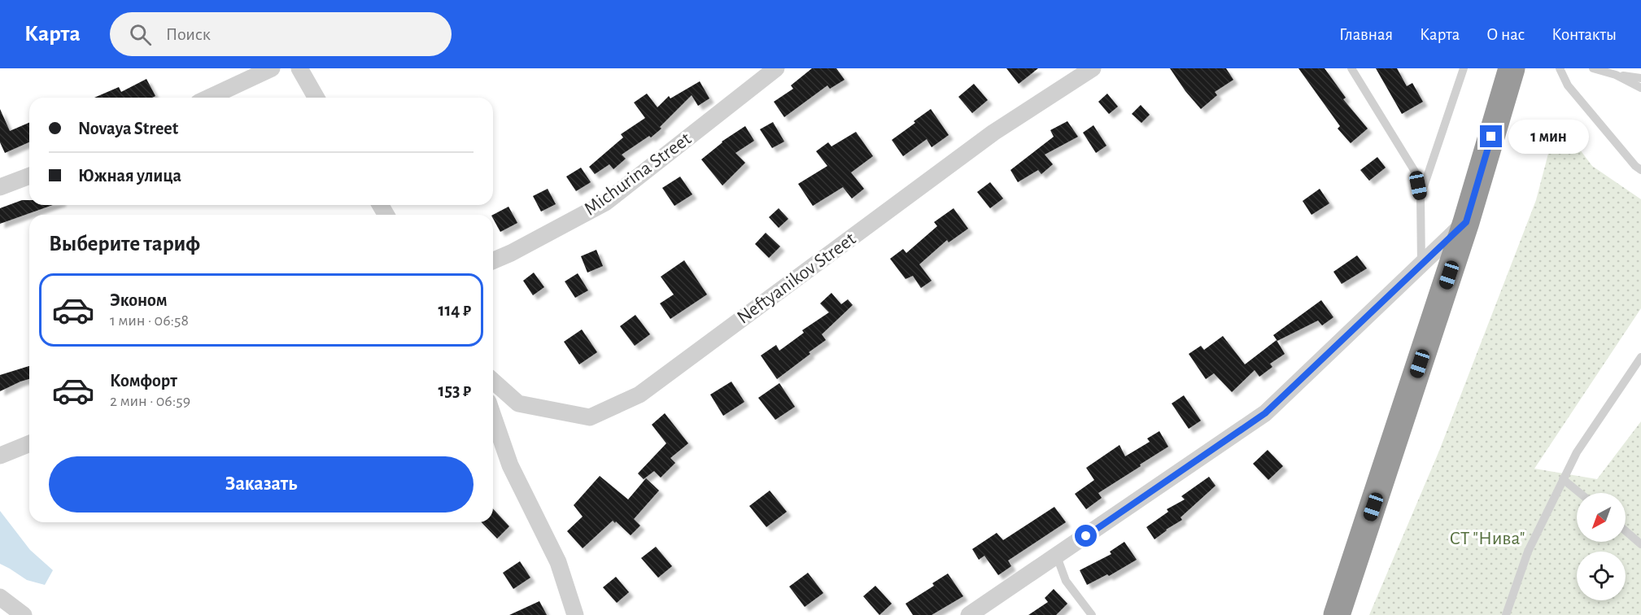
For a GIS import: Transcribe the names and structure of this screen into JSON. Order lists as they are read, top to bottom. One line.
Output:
{"streets":{"street":["Michurina Street","Neftyanikov Street"]},"parks":["СТ \"Нива\""],"north":"bottom left","page":{"header":"Карта","search":"Поиск","nav":["Главная","Карта","О нас","Контакты"],"banner":["Novaya Street","Южная улица"],"bubble":"1 мин","heading":"Выберите тариф","list":[{"name":"Эконом","note":"1 мин · 06:58","value":"114 ₽"},{"name":"Комфорт","note":"2 мин · 06:59","value":"153 ₽"}],"buttons":"Заказать"}}
